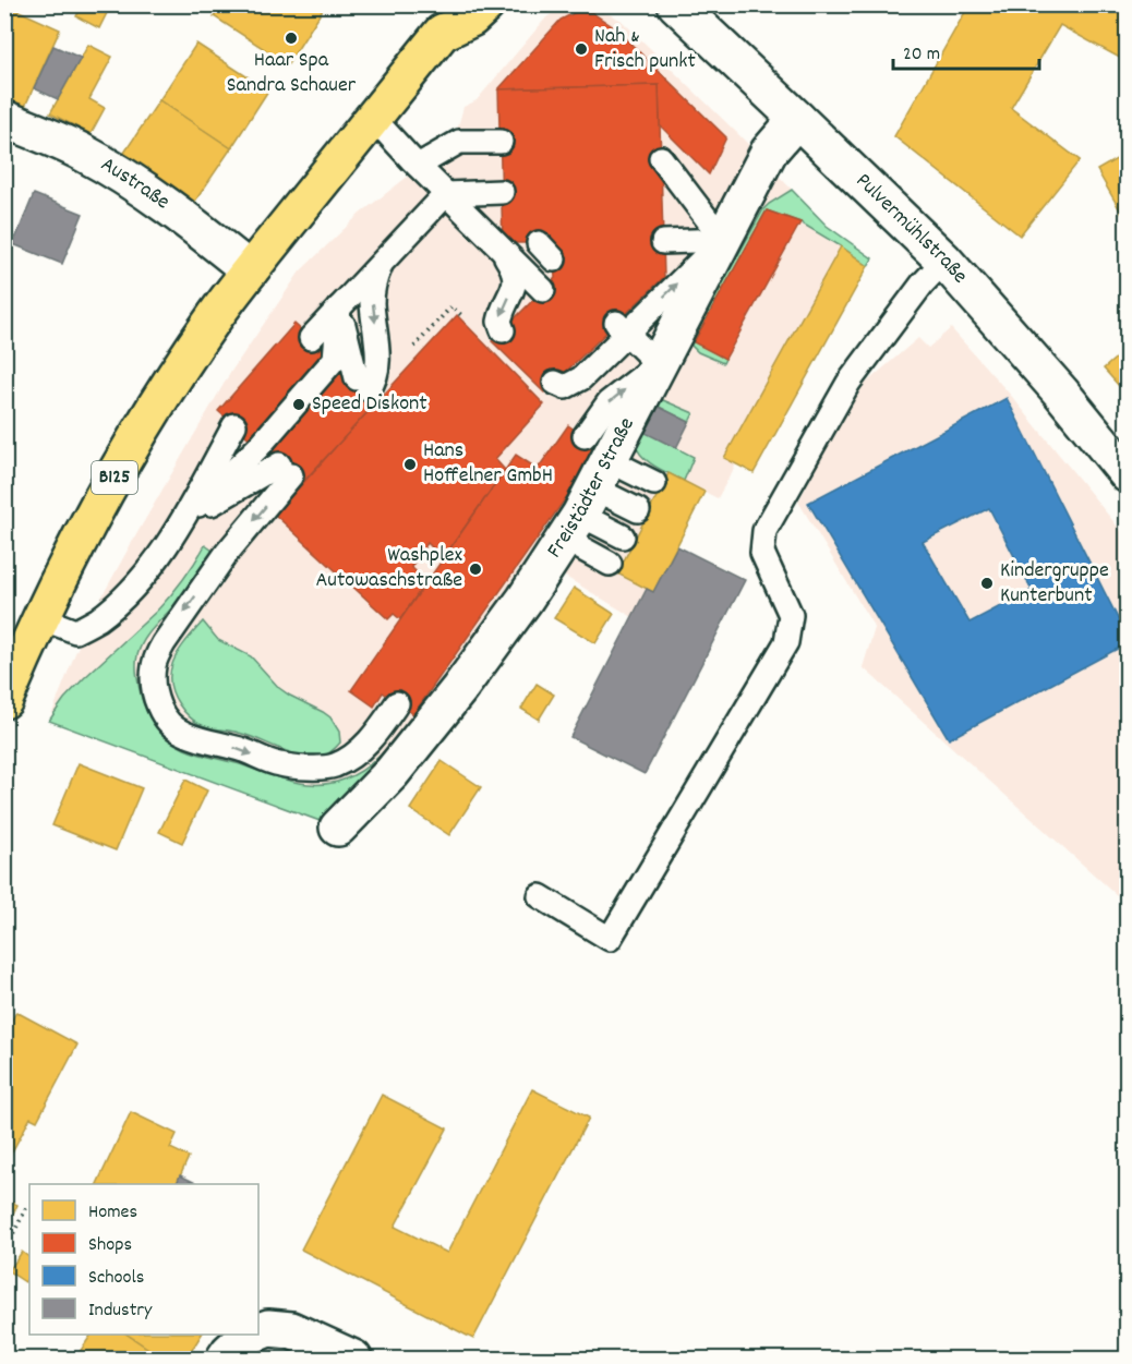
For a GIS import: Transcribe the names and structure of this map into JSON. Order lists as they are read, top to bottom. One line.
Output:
{"streets":{"main road":["B125"],"street":["Austraße","Pulvermühlstraße","Freistädter Straße"]},"crossings":[["Austraße","B125"],["Pulvermühlstraße","Freistädter Straße"]],"places":["Haar Spa Sandra Schauer","Nah & Frisch punkt","Speed Diskont","Hans Hoffelner GmbH","Washplex Autowaschstraße","Kindergruppe Kunterbunt"],"legend":["Homes","Shops","Schools","Industry"],"scale_bar":"20 m"}
